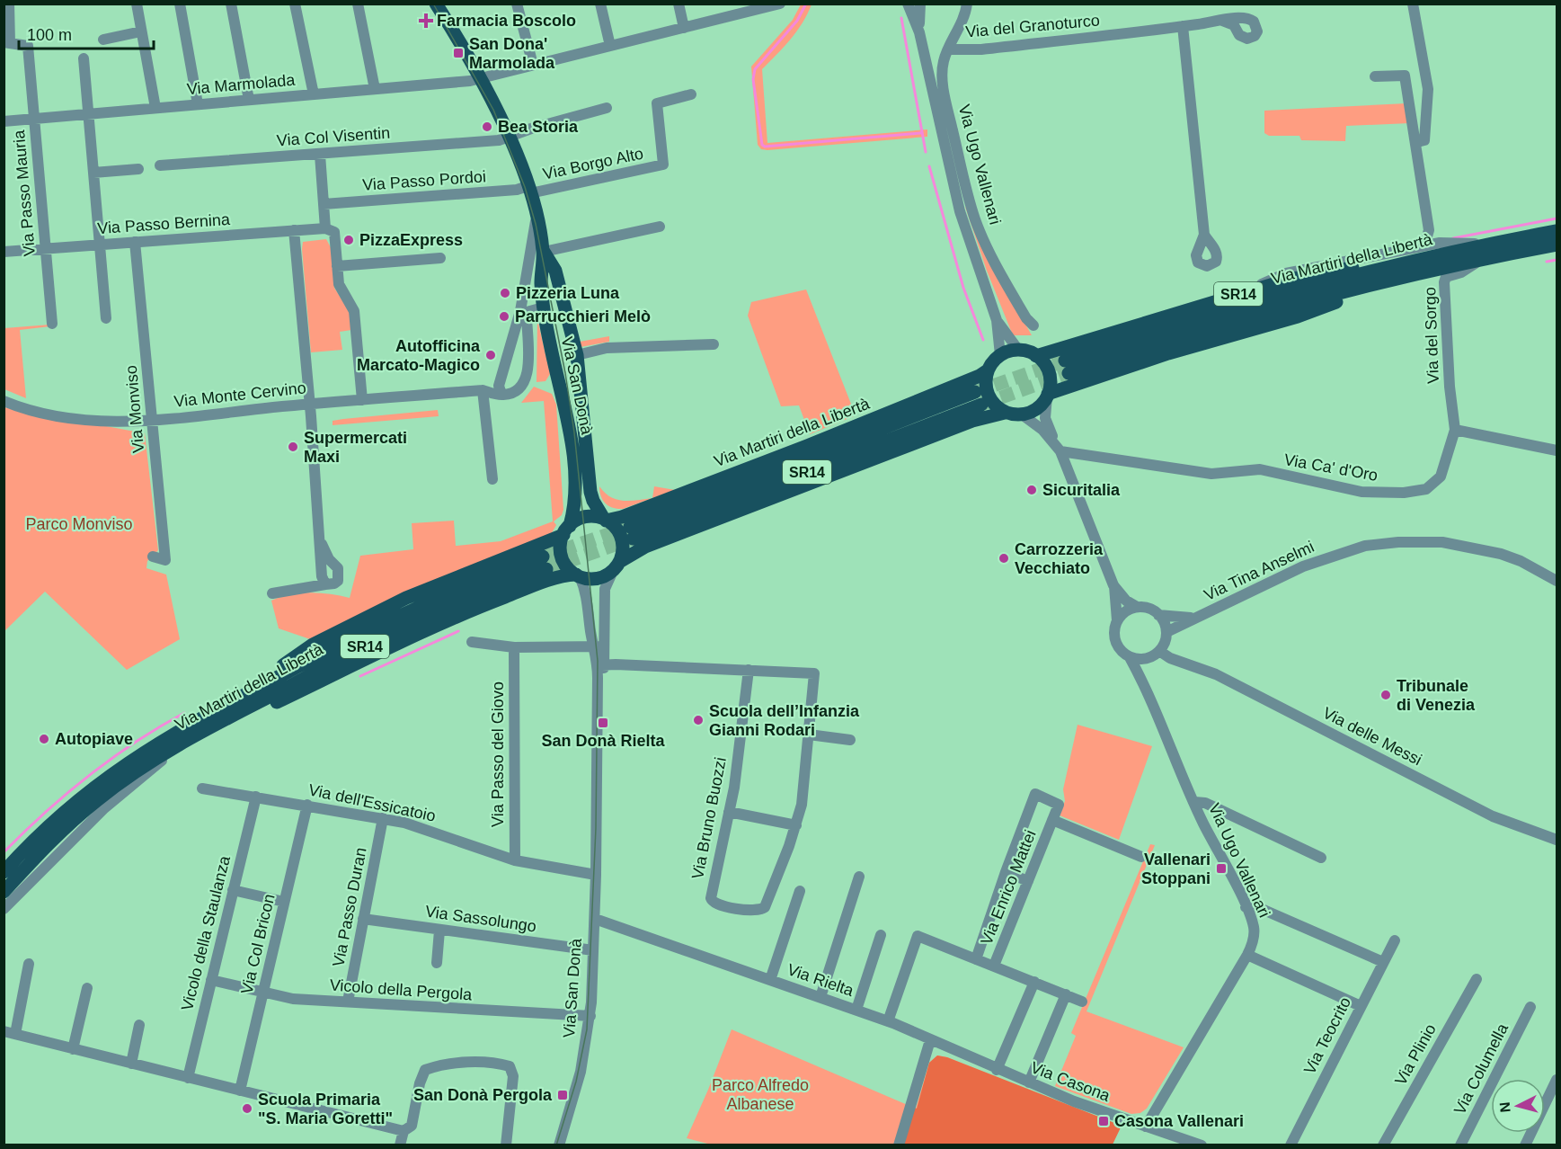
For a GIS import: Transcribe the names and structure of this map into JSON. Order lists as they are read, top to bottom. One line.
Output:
{"streets":{"main road":["Via Martiri della Libertà","SR14","Via San Donà"],"street":["Via del Granoturco","Via Marmolada","Via Col Visentin","Via Borgo Alto","Via Ugo Vallenari","Via Passo Pordoi","Via Passo Mauria","Via Passo Bernina","Via del Sorgo","Via Monte Cervino","Via Monviso","Via Ca' d'Oro","Via Tina Anselmi","Via delle Messi","Via Passo del Giovo","Via dell'Essicatoio","Via Bruno Buozzi","Via Enrico Mattei","Via Passo Duran","Via Sassolungo","Vicolo della Staulanza","Via Col Bricon","Via Rielta","Vicolo della Pergola","Via Teocrito","Via Plinio","Via Columella","Via Casona"]},"crossings":[["Via del Granoturco","Via Ugo Vallenari"],["Via Marmolada","Via Passo Mauria"],["Via Marmolada","Via San Donà"],["Via Col Visentin","Via San Donà"],["Via Borgo Alto","Via Passo Pordoi"],["Via Borgo Alto","Via San Donà"],["Via Ugo Vallenari","Via Martiri della Libertà"],["Via Ugo Vallenari","SR14"],["Via Ugo Vallenari","Via Tina Anselmi"],["Via Ugo Vallenari","Via delle Messi"],["Via Ugo Vallenari","Via Casona"],["Via Passo Pordoi","Via San Donà"],["Via Passo Mauria","Via Passo Bernina"],["Via Passo Bernina","Via Monviso"],["Via Martiri della Libertà","SR14"],["Via Martiri della Libertà","Via del Sorgo"],["Via Martiri della Libertà","Via San Donà"],["Via del Sorgo","Via Ca' d'Oro"],["Via San Donà","Via dell'Essicatoio"],["Via San Donà","Via Bruno Buozzi"],["Via San Donà","Via Sassolungo"],["Via San Donà","Via Rielta"],["Via San Donà","Vicolo della Pergola"],["Via Monte Cervino","Via Monviso"],["Via Tina Anselmi","Via delle Messi"],["Via Passo del Giovo","Via dell'Essicatoio"],["Via dell'Essicatoio","Via Passo Duran"],["Via dell'Essicatoio","Vicolo della Staulanza"],["Via dell'Essicatoio","Via Col Bricon"],["Via Passo Duran","Via Sassolungo"],["Via Passo Duran","Vicolo della Pergola"],["Vicolo della Staulanza","Vicolo della Pergola"],["Via Col Bricon","Vicolo della Pergola"],["Via Rielta","Via Casona"]],"parks":["Parco Monviso","Parco Alfredo Albanese"],"places":{"health":["Farmacia Boscolo"],"transit":["San Dona' Marmolada","San Donà Rielta","Vallenari Stoppani","San Donà Pergola","Casona Vallenari"],"other":["Bea Storia","PizzaExpress","Pizzeria Luna","Parrucchieri Melò","Autofficina Marcato-Magico","Supermercati Maxi","Sicuritalia","Carrozzeria Vecchiato","Tribunale di Venezia","Scuola dell’Infanzia Gianni Rodari","Autopiave","Scuola Primaria \"S. Maria Goretti\""]},"scale_bar":"100 m","north":"left"}
